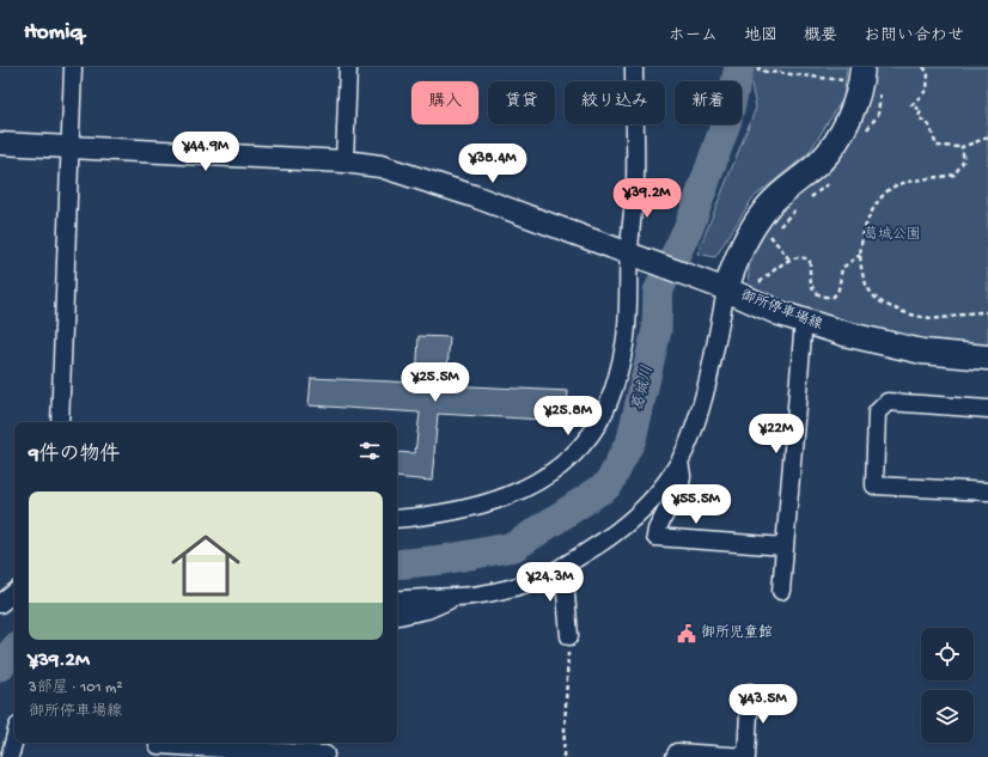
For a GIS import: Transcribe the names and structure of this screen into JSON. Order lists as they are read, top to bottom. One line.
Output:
{"streets":{"main road":["御所停車場線"]},"water":["葛城川"],"parks":["葛城公園"],"places":{"public building":["御所児童館"]},"page":{"header":"Homiq","nav":["ホーム","地図","概要","お問い合わせ"],"chip":["購入","賃貸","絞り込み","新着"],"price":["¥44.9M","¥38.4M","¥39.2M","¥25.5M","¥25.8M","¥22M","¥55.5M","¥24.3M","¥43.5M"],"heading":"9件の物件","list":[{"name":"¥39.2M","note":"3部屋 · 101 m² · 御所停車場線"}]}}
